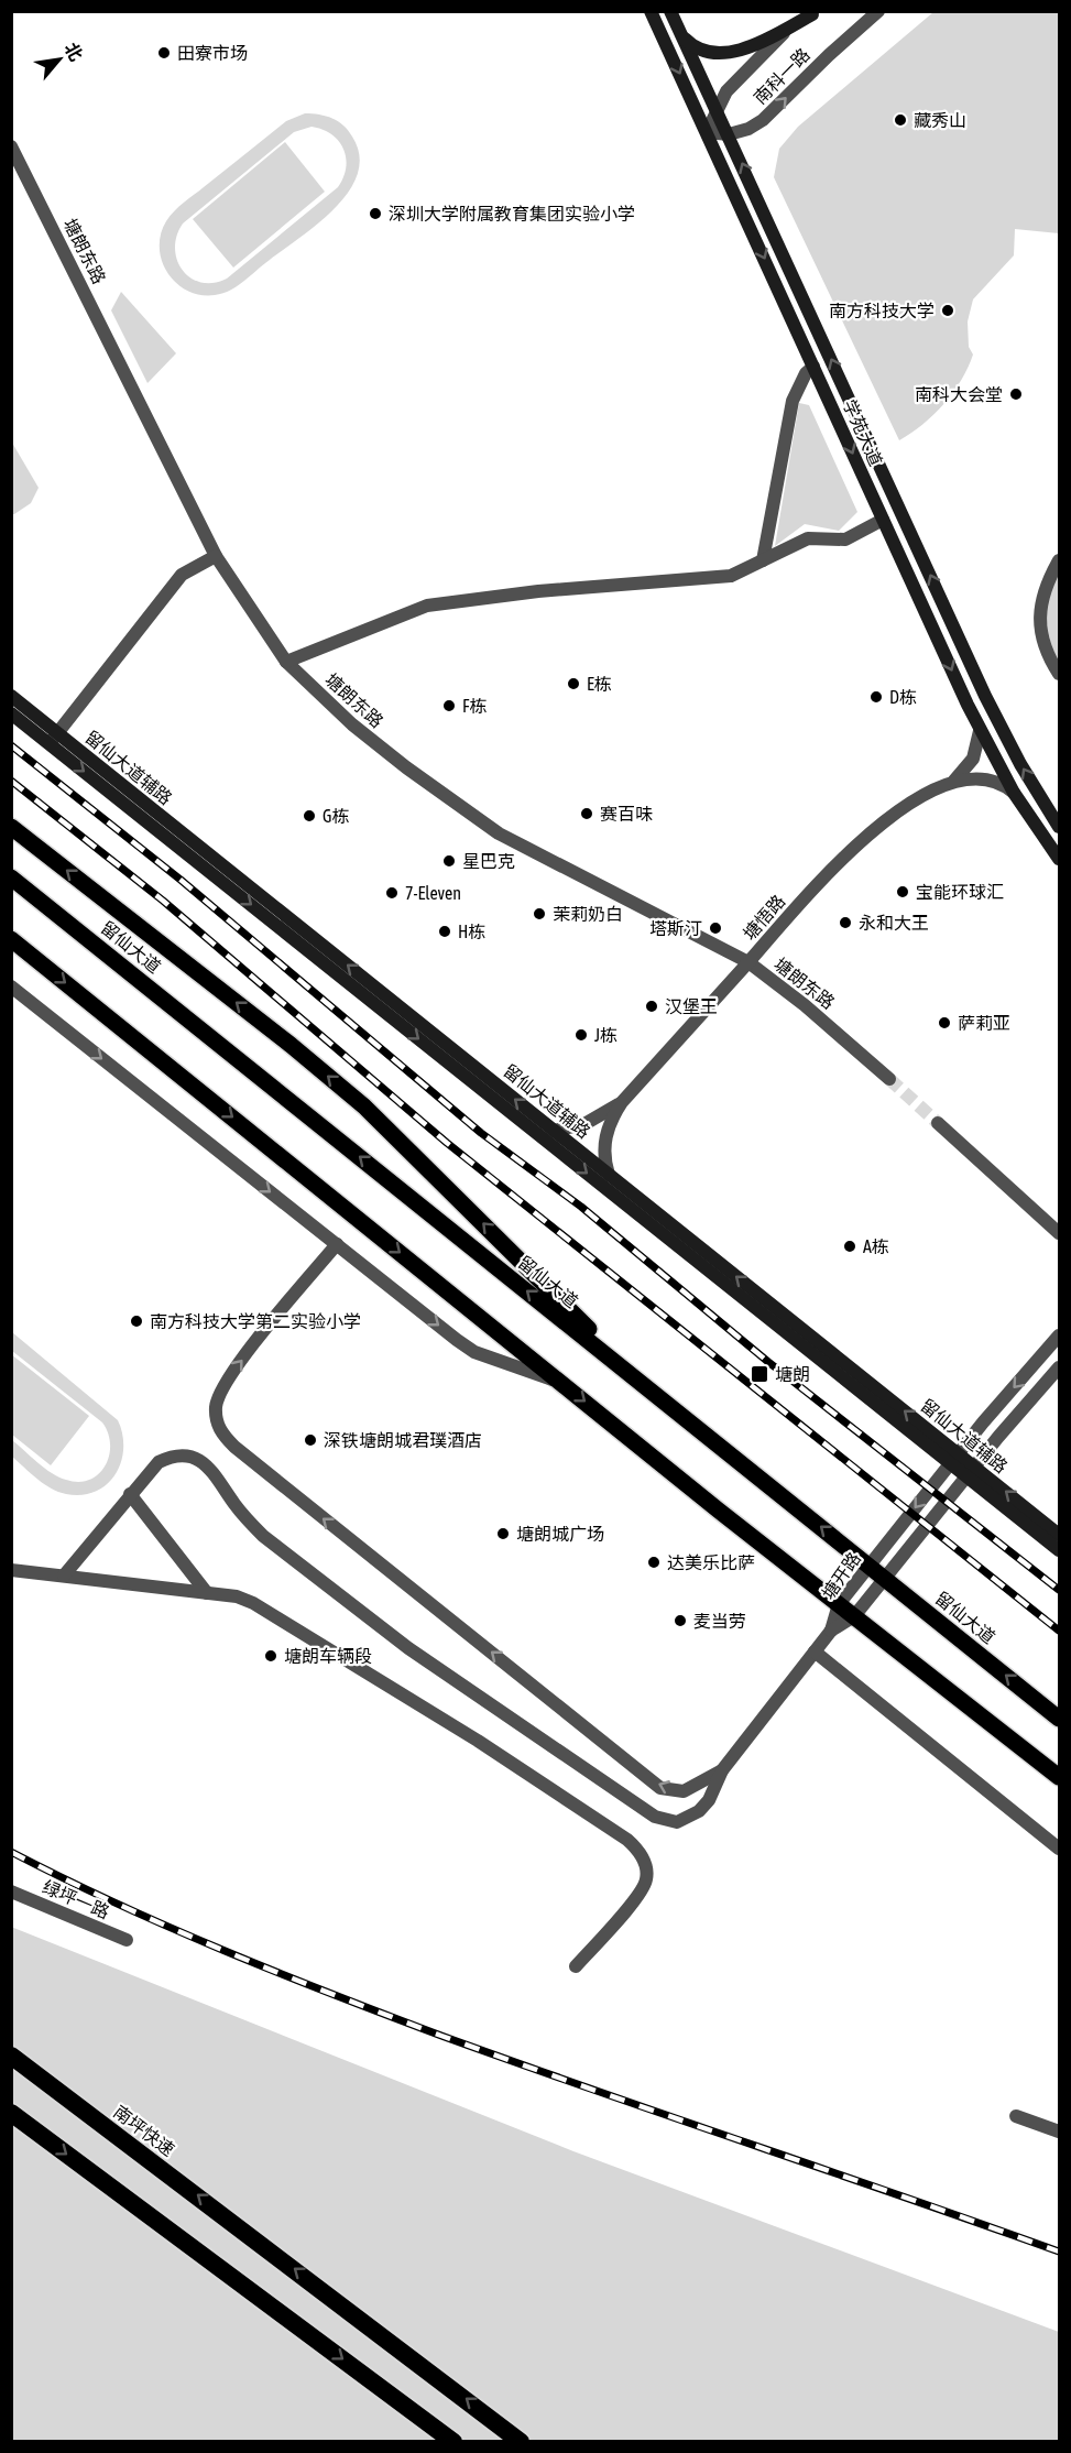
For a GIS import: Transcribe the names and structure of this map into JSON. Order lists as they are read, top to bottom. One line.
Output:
{"streets":{"highway":["南坪快速"],"main road":["学苑大道","留仙大道辅路","留仙大道"],"street":["南科一路","塘朗东路","塘悟路","塘开路","绿坪一路"]},"crossings":[["南科一路","学苑大道"],["塘朗东路","塘悟路"],["学苑大道","塘悟路"],["留仙大道辅路","塘悟路"],["留仙大道辅路","塘开路"],["留仙大道","塘开路"]],"places":{"other":["田寮市场","藏秀山","深圳大学附属教育集团实验小学","南方科技大学","南科大会堂","E栋","D栋","F栋","赛百味","G栋","星巴克","宝能环球汇","7-Eleven","茉莉奶白","永和大王","塔斯汀","H栋","汉堡王","萨莉亚","J栋","A栋","南方科技大学第二实验小学","深铁塘朗城君璞酒店","塘朗城广场","达美乐比萨","麦当劳","塘朗车辆段"],"transit":["塘朗"]},"north":"top right"}
